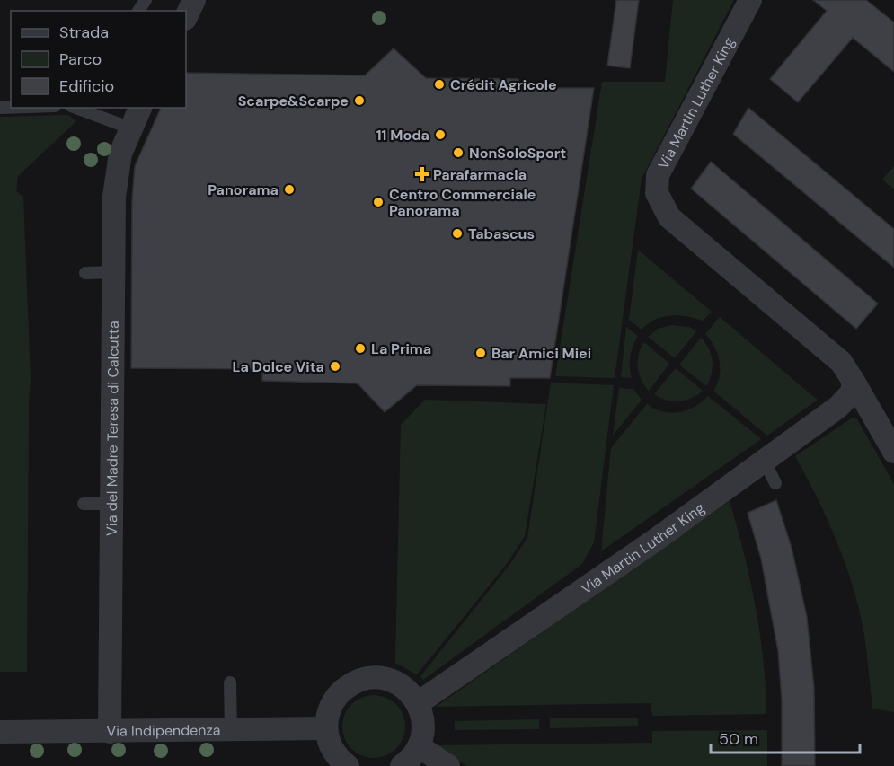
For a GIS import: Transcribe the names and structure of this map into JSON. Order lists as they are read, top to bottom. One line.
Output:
{"streets":{"street":["Via Martin Luther King","Via del Madre Teresa di Calcutta","Via Indipendenza"]},"crossings":[["Via del Madre Teresa di Calcutta","Via Indipendenza"]],"places":{"other":["Crédit Agricole","Scarpe&Scarpe","11 Moda","NonSoloSport","Panorama","Centro Commerciale Panorama","Tabascus","La Prima","Bar Amici Miei","La Dolce Vita"],"health":["Parafarmacia"]},"legend":["Strada","Parco","Edificio"],"scale_bar":"50 m"}
